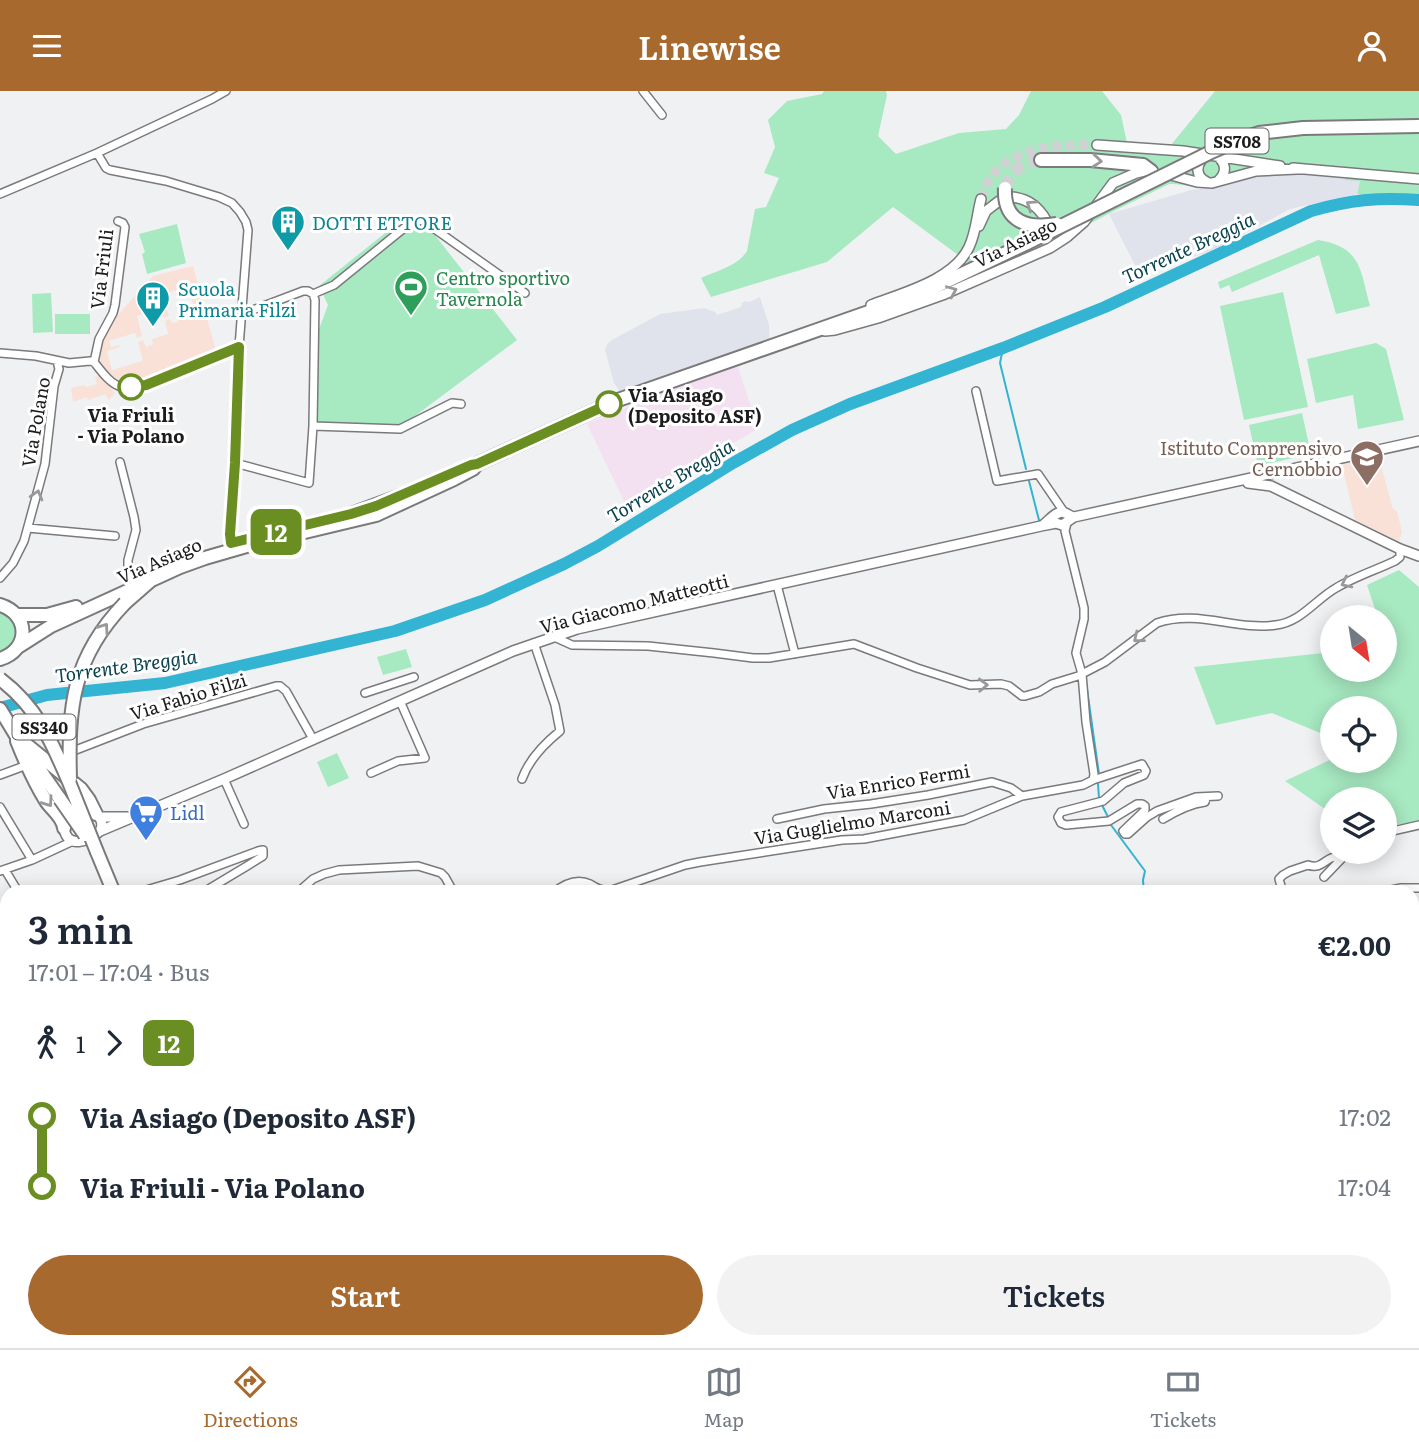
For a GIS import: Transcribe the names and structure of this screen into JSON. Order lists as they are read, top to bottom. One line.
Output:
{"streets":{"main road":["SS708","Via Asiago","SS340"],"street":["Via Friuli","Via Polano","Via Giacomo Matteotti","Via Fabio Filzi","Via Enrico Fermi","Via Guglielmo Marconi"]},"crossings":[["SS708","Via Asiago"],["Via Asiago","SS340"],["Via Giacomo Matteotti","Via Fabio Filzi"],["Via Enrico Fermi","Via Guglielmo Marconi"]],"one_way":["Via Polano"],"water":["Torrente Breggia"],"places":{"building":["DOTTI ETTORE","Scuola Primaria Filzi"],"sports":["Centro sportivo Tavernola"],"other":["Via Friuli - Via Polano","Via Asiago (Deposito ASF)"],"school or university":["Istituto Comprensivo Cernobbio"],"supermarket":["Lidl"]},"lines":["bus line 12"],"north":"bottom right","page":{"header":"Linewise","on_map":"12","heading":["3 min","17:01 – 17:04 · Bus","€2.00"],"legs":["1","12"],"list":[{"name":"Via Asiago (Deposito ASF)","value":"17:02"},{"name":"Via Friuli - Via Polano","value":"17:04"}],"buttons":["Start","Tickets"],"tabs":["Directions","Map","Tickets"]}}
